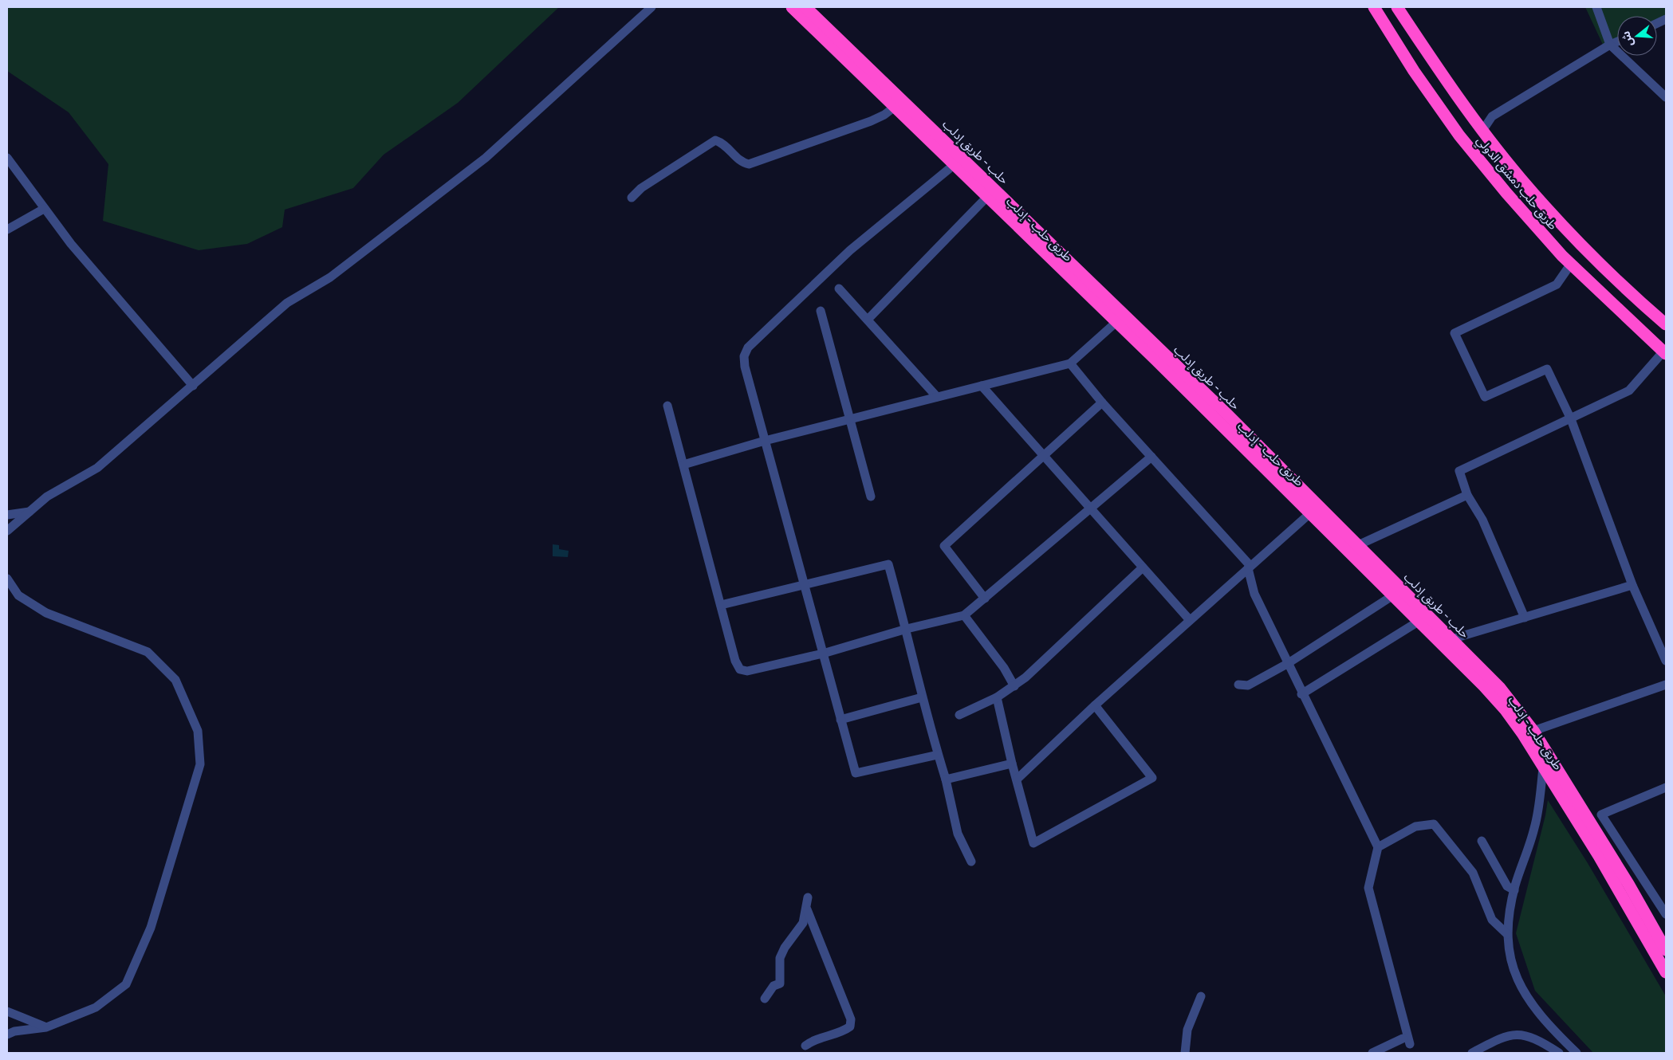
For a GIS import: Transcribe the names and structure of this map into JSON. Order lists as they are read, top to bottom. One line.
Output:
{"streets":{"highway":["حلب - طريق إدلب","طريق حلب دمشق الدولي","طريق حلب - إدلب"]},"crossings":[["حلب - طريق إدلب","طريق حلب - إدلب"]],"north":"left"}
